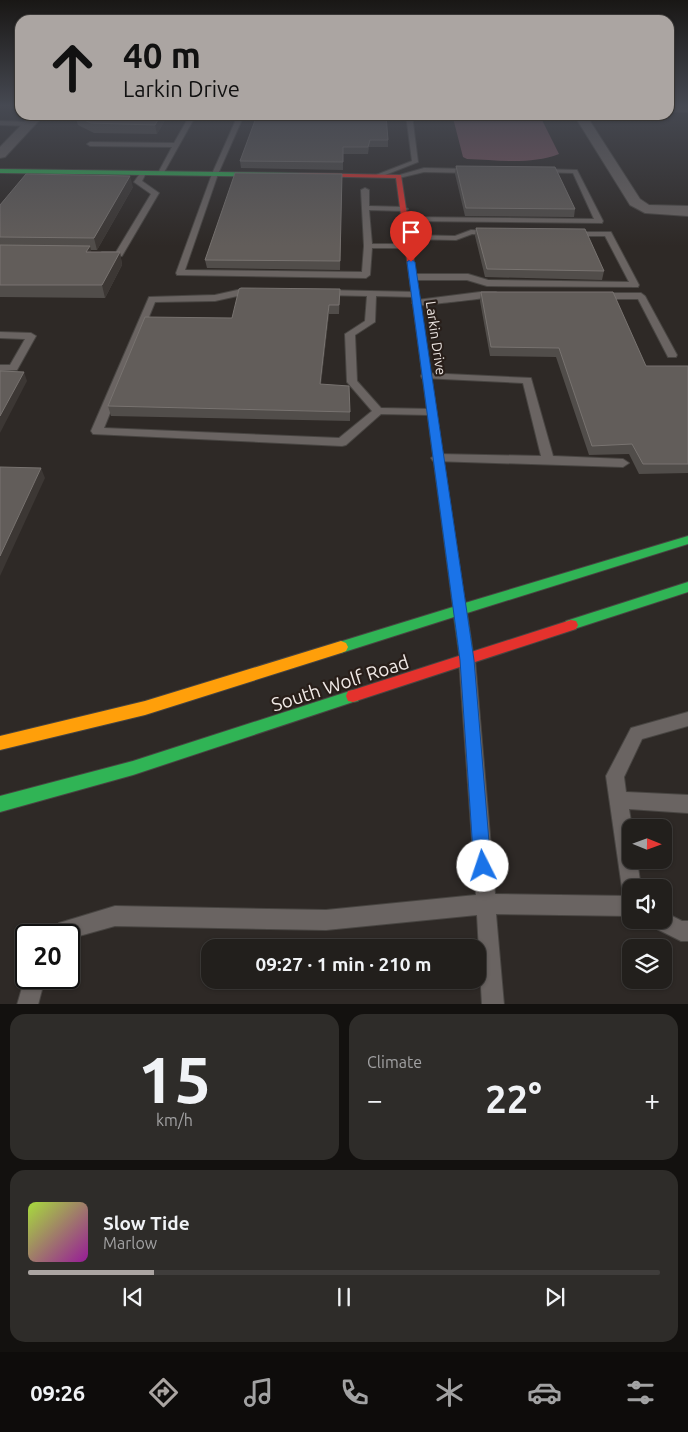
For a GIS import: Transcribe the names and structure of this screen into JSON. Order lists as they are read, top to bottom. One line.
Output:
{"streets":{"street":["Larkin Drive","South Wolf Road"]},"crossings":[["Larkin Drive","South Wolf Road"]],"north":"right","page":{"turn":["40 m","Larkin Drive"],"limit":"20","trip":"09:27 · 1 min · 210 m","tile":[["15","km/h"],"Climate"],"heat":["−","22°","+"],"song":["Slow Tide","Marlow"],"tabs":"09:26"}}
